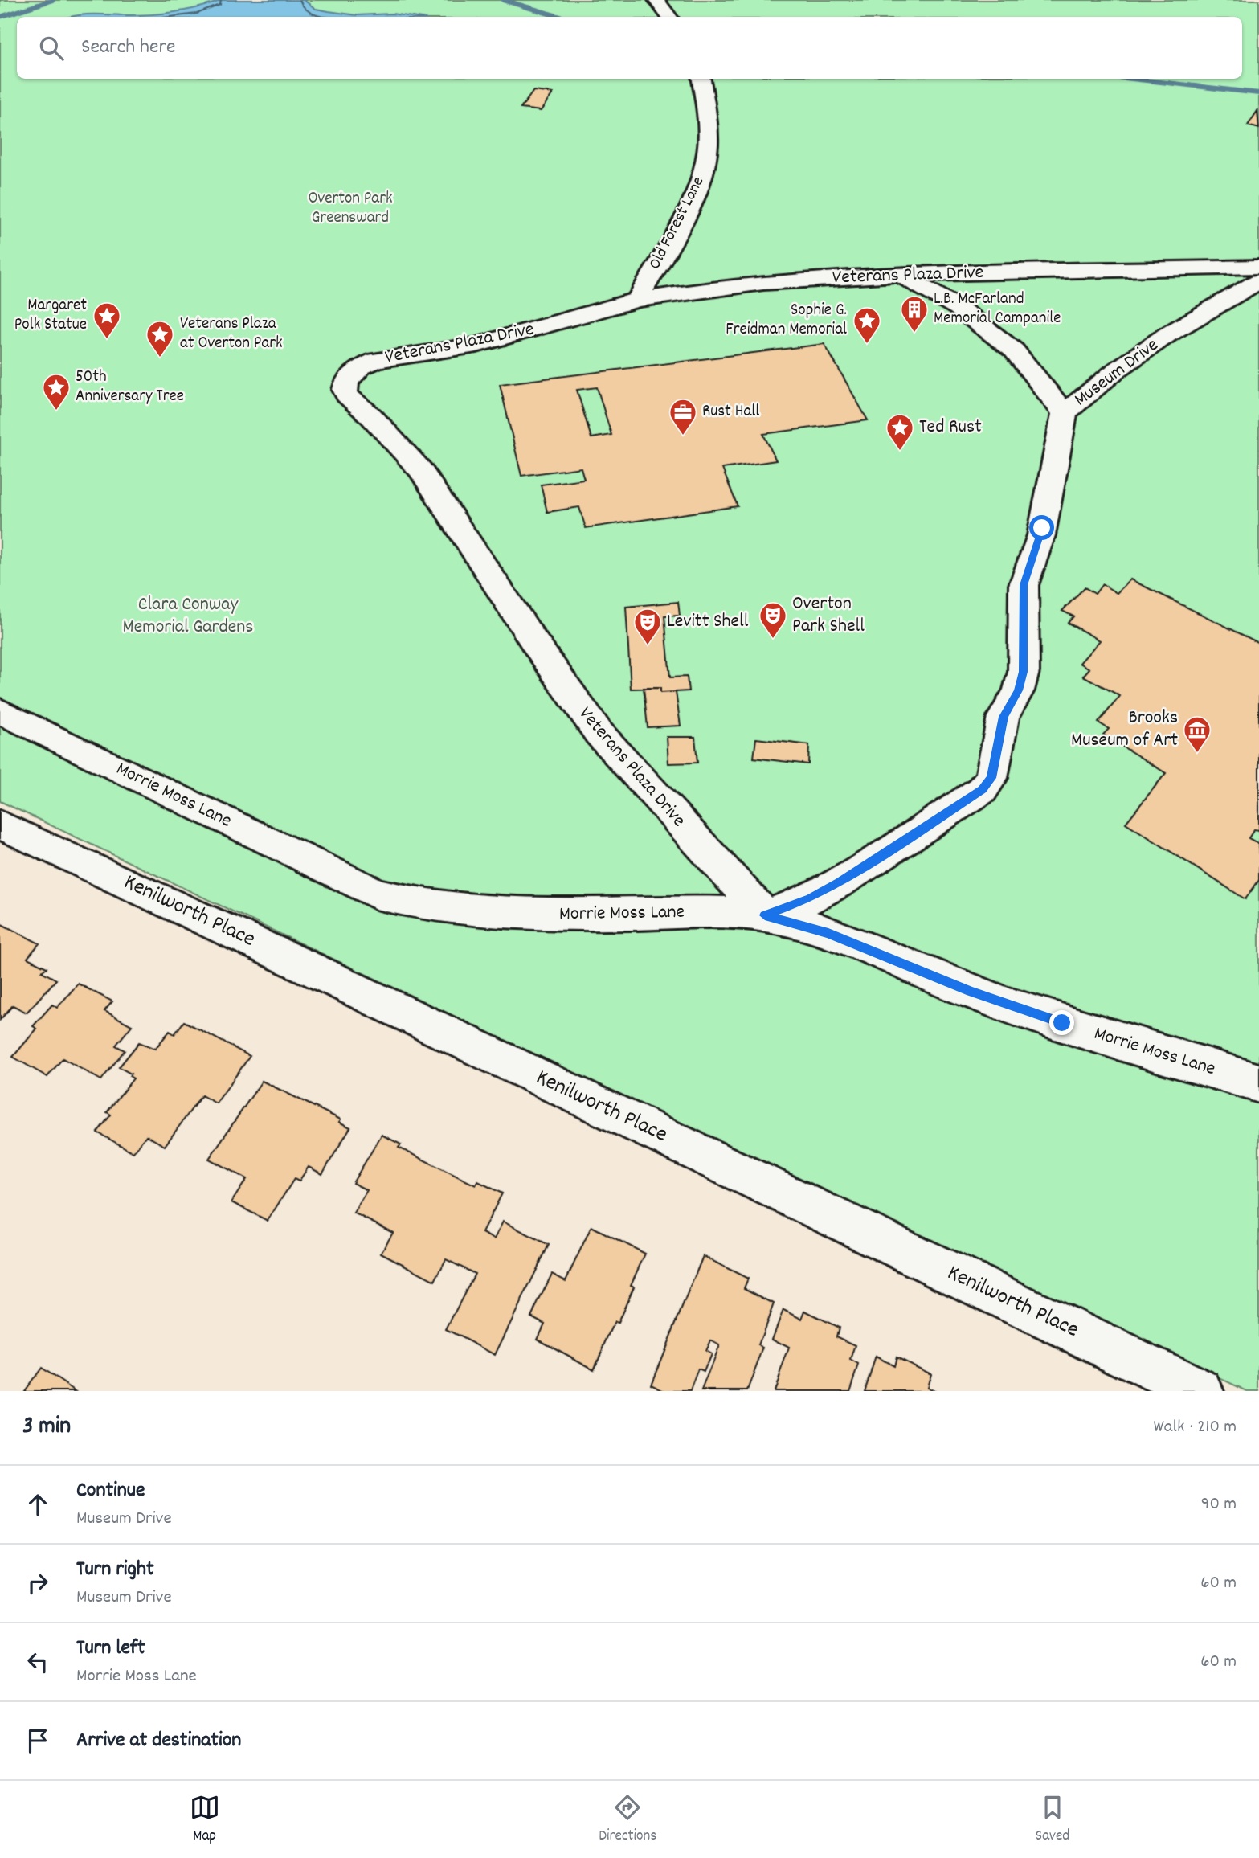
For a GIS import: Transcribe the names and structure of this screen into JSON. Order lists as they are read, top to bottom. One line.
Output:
{"streets":{"street":["Old Forest Lane","Veterans Plaza Drive","Museum Drive","Morrie Moss Lane","Kenilworth Place"]},"crossings":[["Old Forest Lane","Veterans Plaza Drive"],["Veterans Plaza Drive","Museum Drive"],["Veterans Plaza Drive","Morrie Moss Lane"],["Museum Drive","Morrie Moss Lane"]],"parks":["Overton Park Greensward","Clara Conway Memorial Gardens"],"places":{"building":["L.B. McFarland Memorial Campanile"],"place":["Margaret Polk Statue","Sophie G. Freidman Memorial","Veterans Plaza at Overton Park","50th Anniversary Tree","Ted Rust"],"office":["Rust Hall"],"theatre":["Overton Park Shell","Levitt Shell"],"museum":["Brooks Museum of Art"]},"page":{"search":"Search here","heading":["3 min","Walk · 210 m"],"list":[["Continue","Museum Drive","90 m"],["Turn right","Museum Drive","60 m"],["Turn left","Morrie Moss Lane","60 m"],"Arrive at destination"],"nav":["Map","Directions","Saved"]}}
